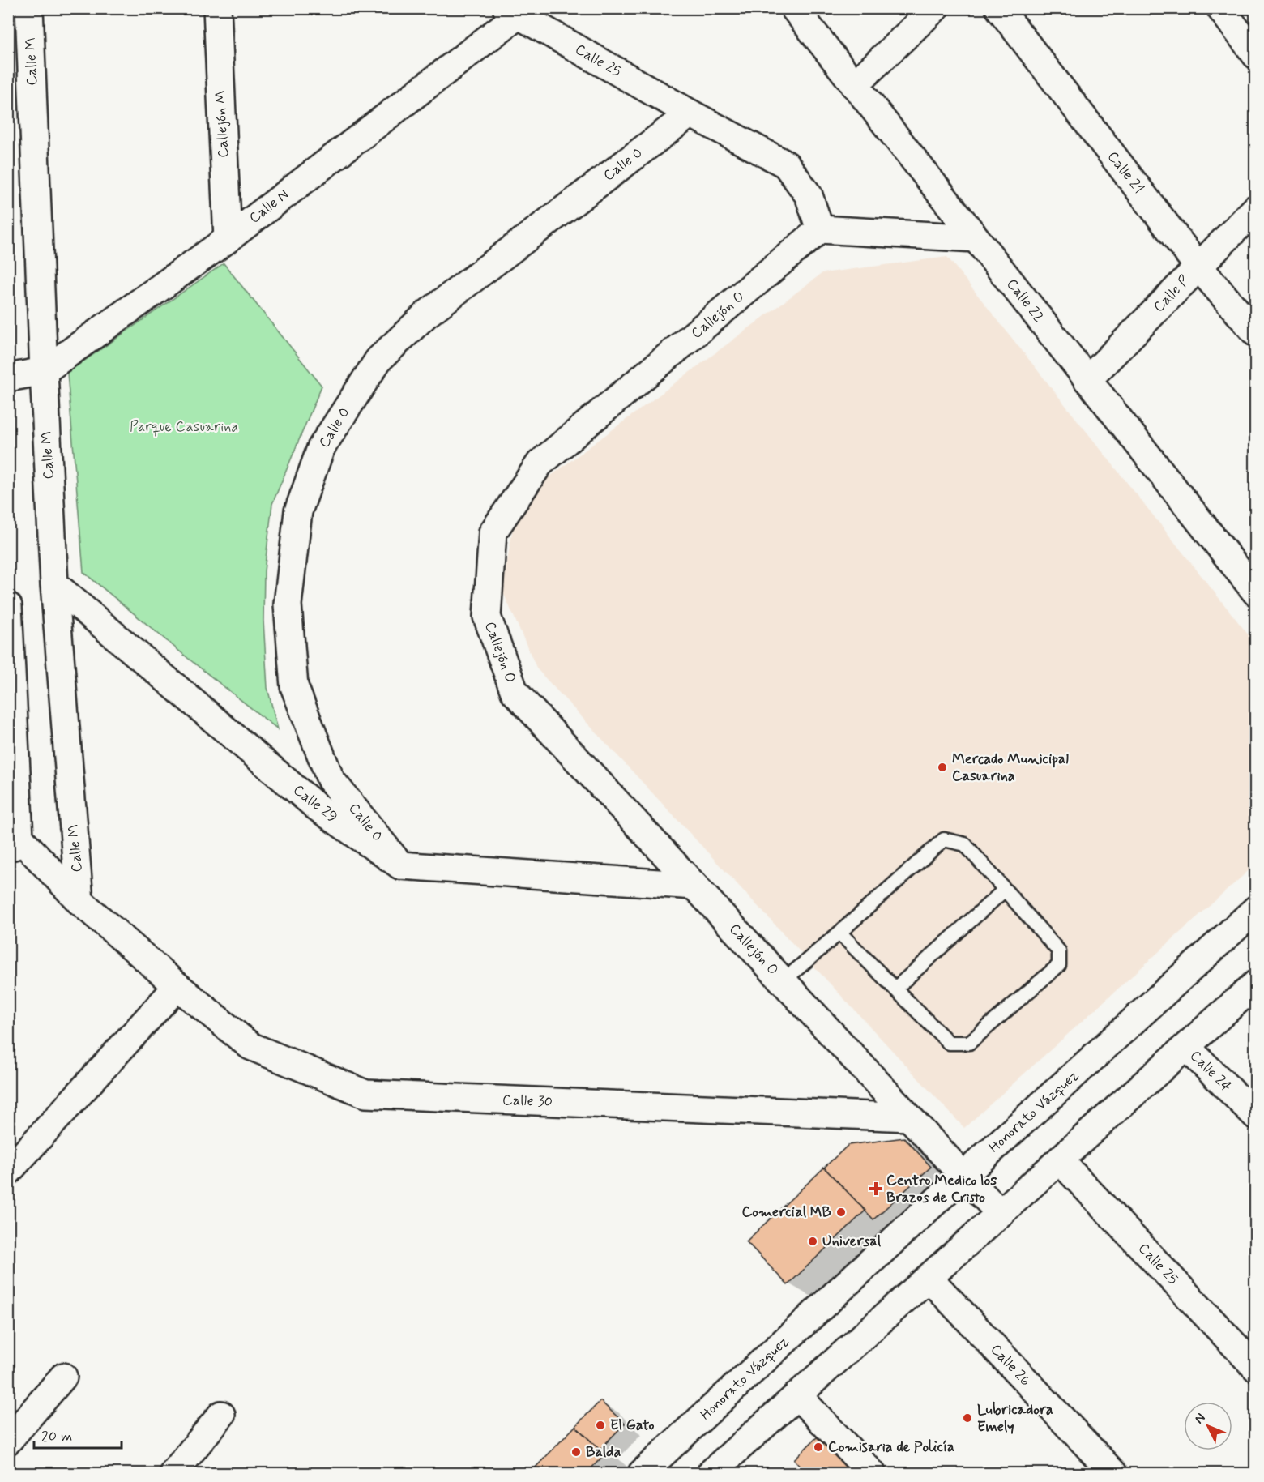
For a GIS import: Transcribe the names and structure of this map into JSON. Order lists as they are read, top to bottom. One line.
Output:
{"streets":{"street":["Calle 25","Calle M","Callejón M","Calle O","Calle 21","Calle N","Calle P","Calle 22","Callejón O","Calle 29","Calle 24","Calle 30","Honorato Vázquez","Calle 26"]},"crossings":[["Calle 25","Calle O"],["Calle 25","Calle N"],["Calle M","Calle N"],["Calle M","Calle 29"],["Calle M","Calle 30"],["Callejón M","Calle N"],["Calle O","Calle 29"],["Calle 21","Calle P"],["Calle P","Calle 22"],["Callejón O","Calle 30"],["Callejón O","Honorato Vázquez"]],"parks":["Parque Casuarina"],"places":{"other":["Mercado Municipal Casuarina","Comercial MB","Universal","Lubricadora Emely","El Gato","Comisaria de Policía","Balda"],"health":["Centro Medico los Brazos de Cristo"]},"scale_bar":"20 m","north":"top left"}
